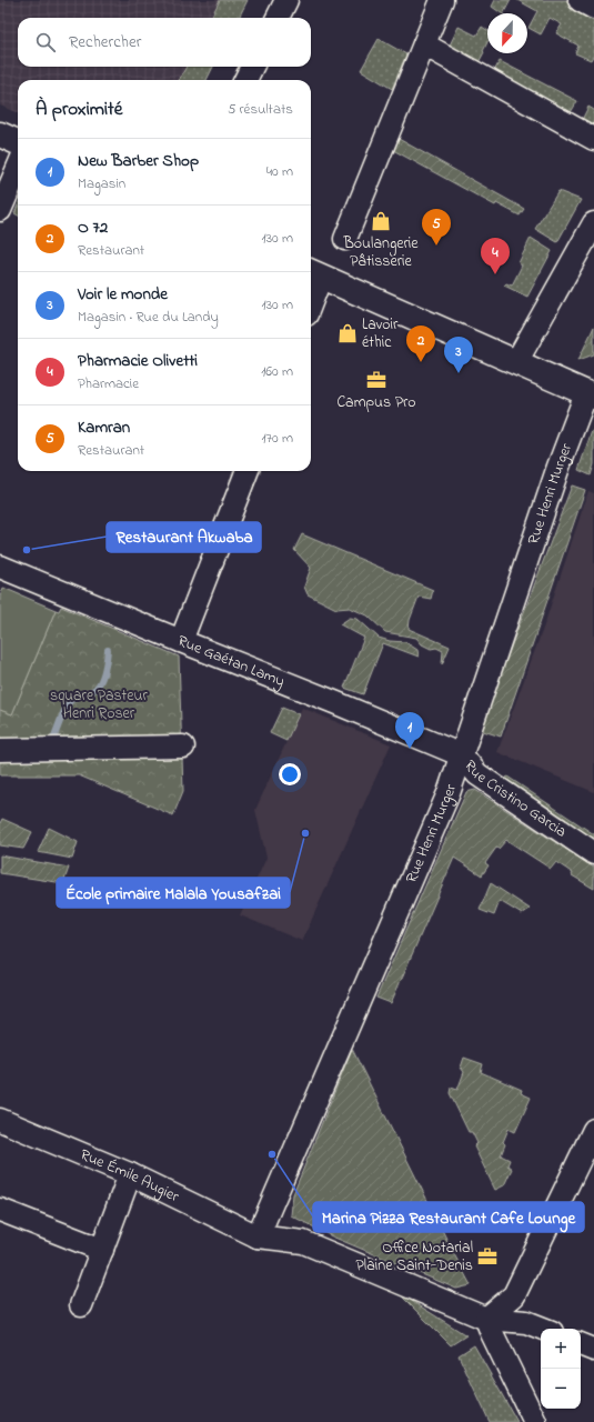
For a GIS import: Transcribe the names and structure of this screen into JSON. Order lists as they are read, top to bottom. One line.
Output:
{"streets":{"street":["Rue Henri Murger","Rue Gaétan Lamy","Rue Cristino Garcia","Rue Émile Augier"]},"crossings":[["Rue Henri Murger","Rue Gaétan Lamy"],["Rue Henri Murger","Rue Cristino Garcia"],["Rue Henri Murger","Rue Émile Augier"],["Rue Gaétan Lamy","Rue Cristino Garcia"]],"parks":["square Pasteur Henri Roser"],"places":{"shop":["Boulangerie Pâtisserie","Lavoir éthic"],"office":["Campus Pro","Office Notarial Plaine Saint-Denis"],"other":["Restaurant Akwaba","École primaire Malala Yousafzai","Marina Pizza Restaurant Cafe Lounge"]},"north":"bottom","page":{"search":"Rechercher","heading":["À proximité","5 résultats"],"list":[{"mark":"1","name":"New Barber Shop","note":"Magasin","value":"40 m"},{"mark":"2","name":"O 72","note":"Restaurant","value":"130 m"},{"mark":"3","name":"Voir le monde","note":"Magasin · Rue du Landy","value":"130 m"},{"mark":"4","name":"Pharmacie Olivetti","note":"Pharmacie","value":"160 m"},{"mark":"5","name":"Kamran","note":"Restaurant","value":"170 m"}],"pins":["5","4","2","3","1"],"map_buttons":["+","−"]}}
